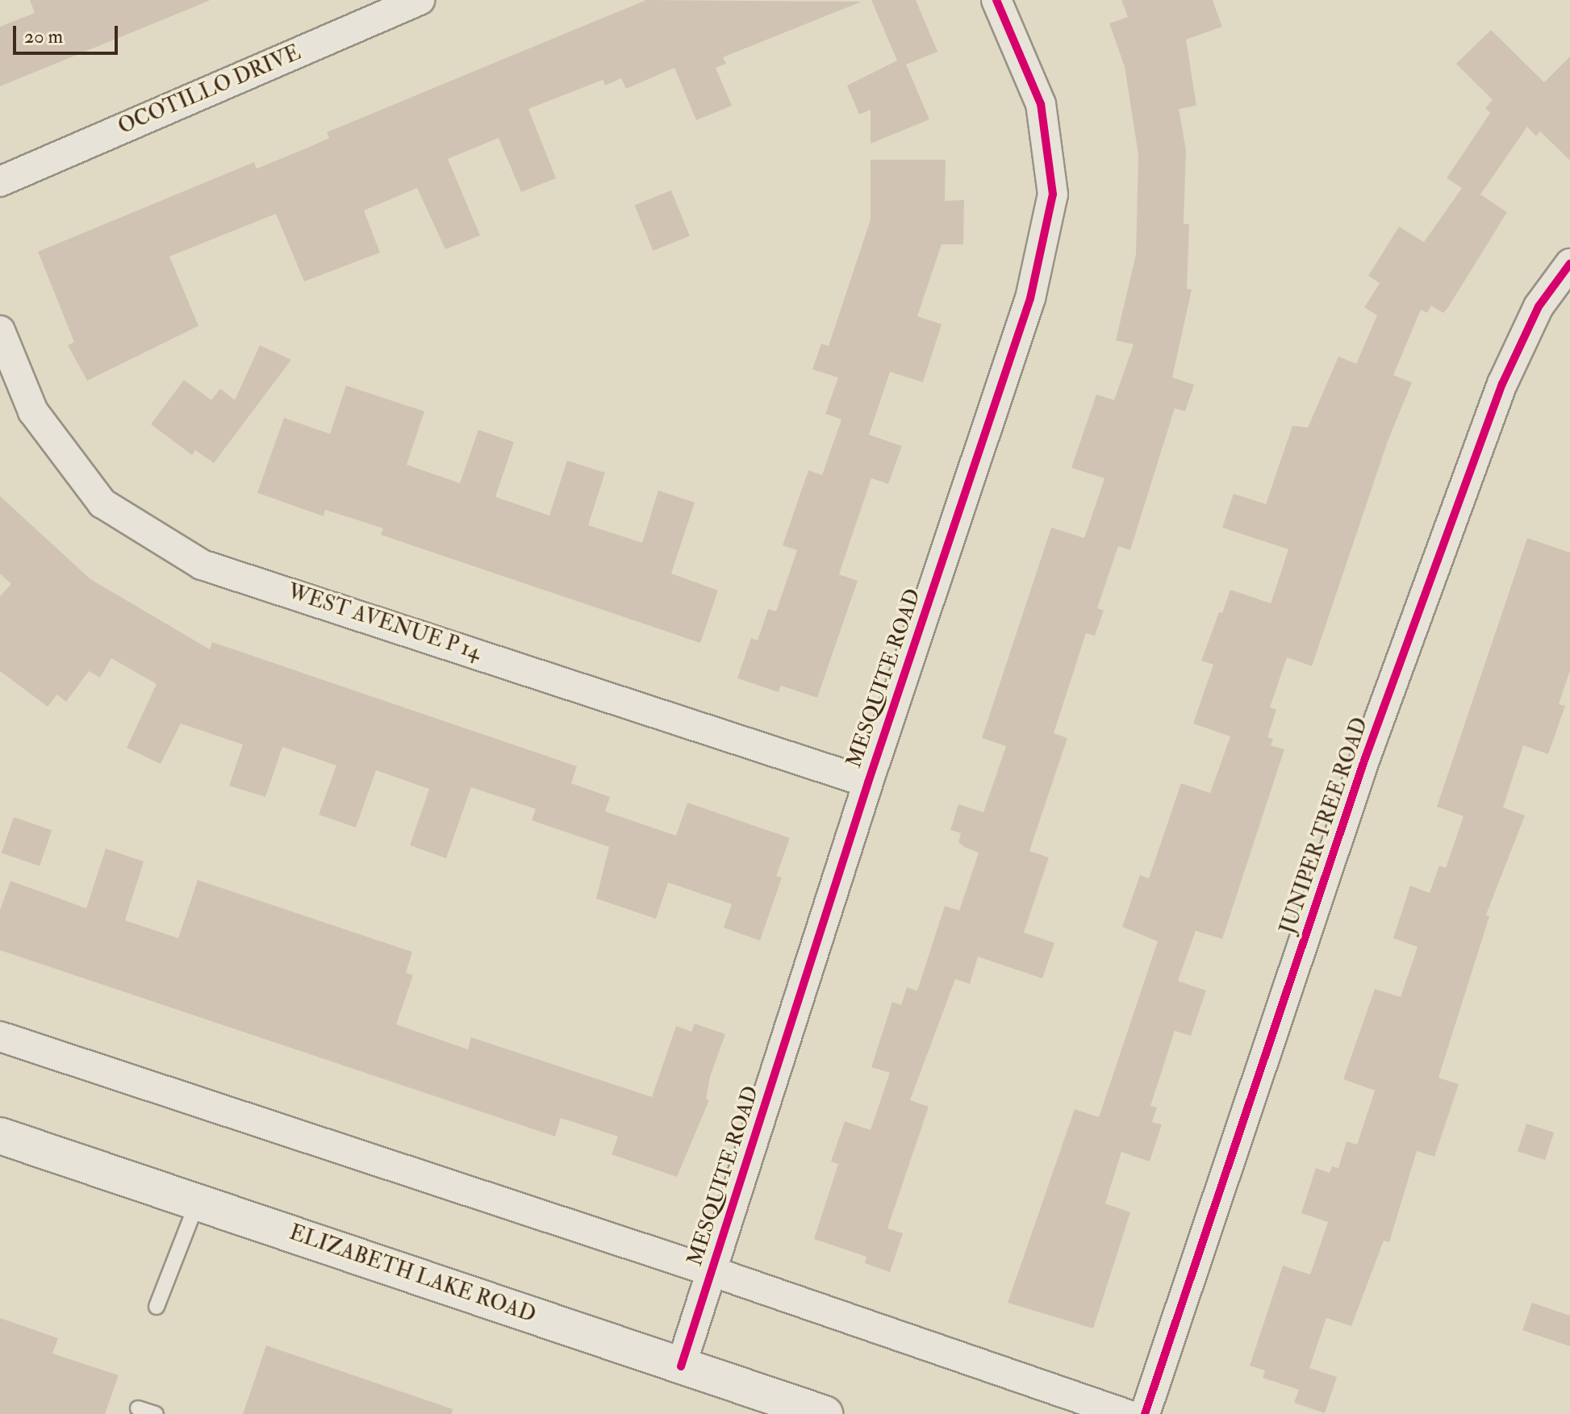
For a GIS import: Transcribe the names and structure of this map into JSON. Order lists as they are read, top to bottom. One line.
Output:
{"streets":{"main road":["ELIZABETH LAKE ROAD"],"street":["OCOTILLO DRIVE","WEST AVENUE P 14","MESQUITE ROAD","JUNIPER TREE ROAD"]},"crossings":[["WEST AVENUE P 14","MESQUITE ROAD"],["MESQUITE ROAD","ELIZABETH LAKE ROAD"]],"scale_bar":"20 m"}
